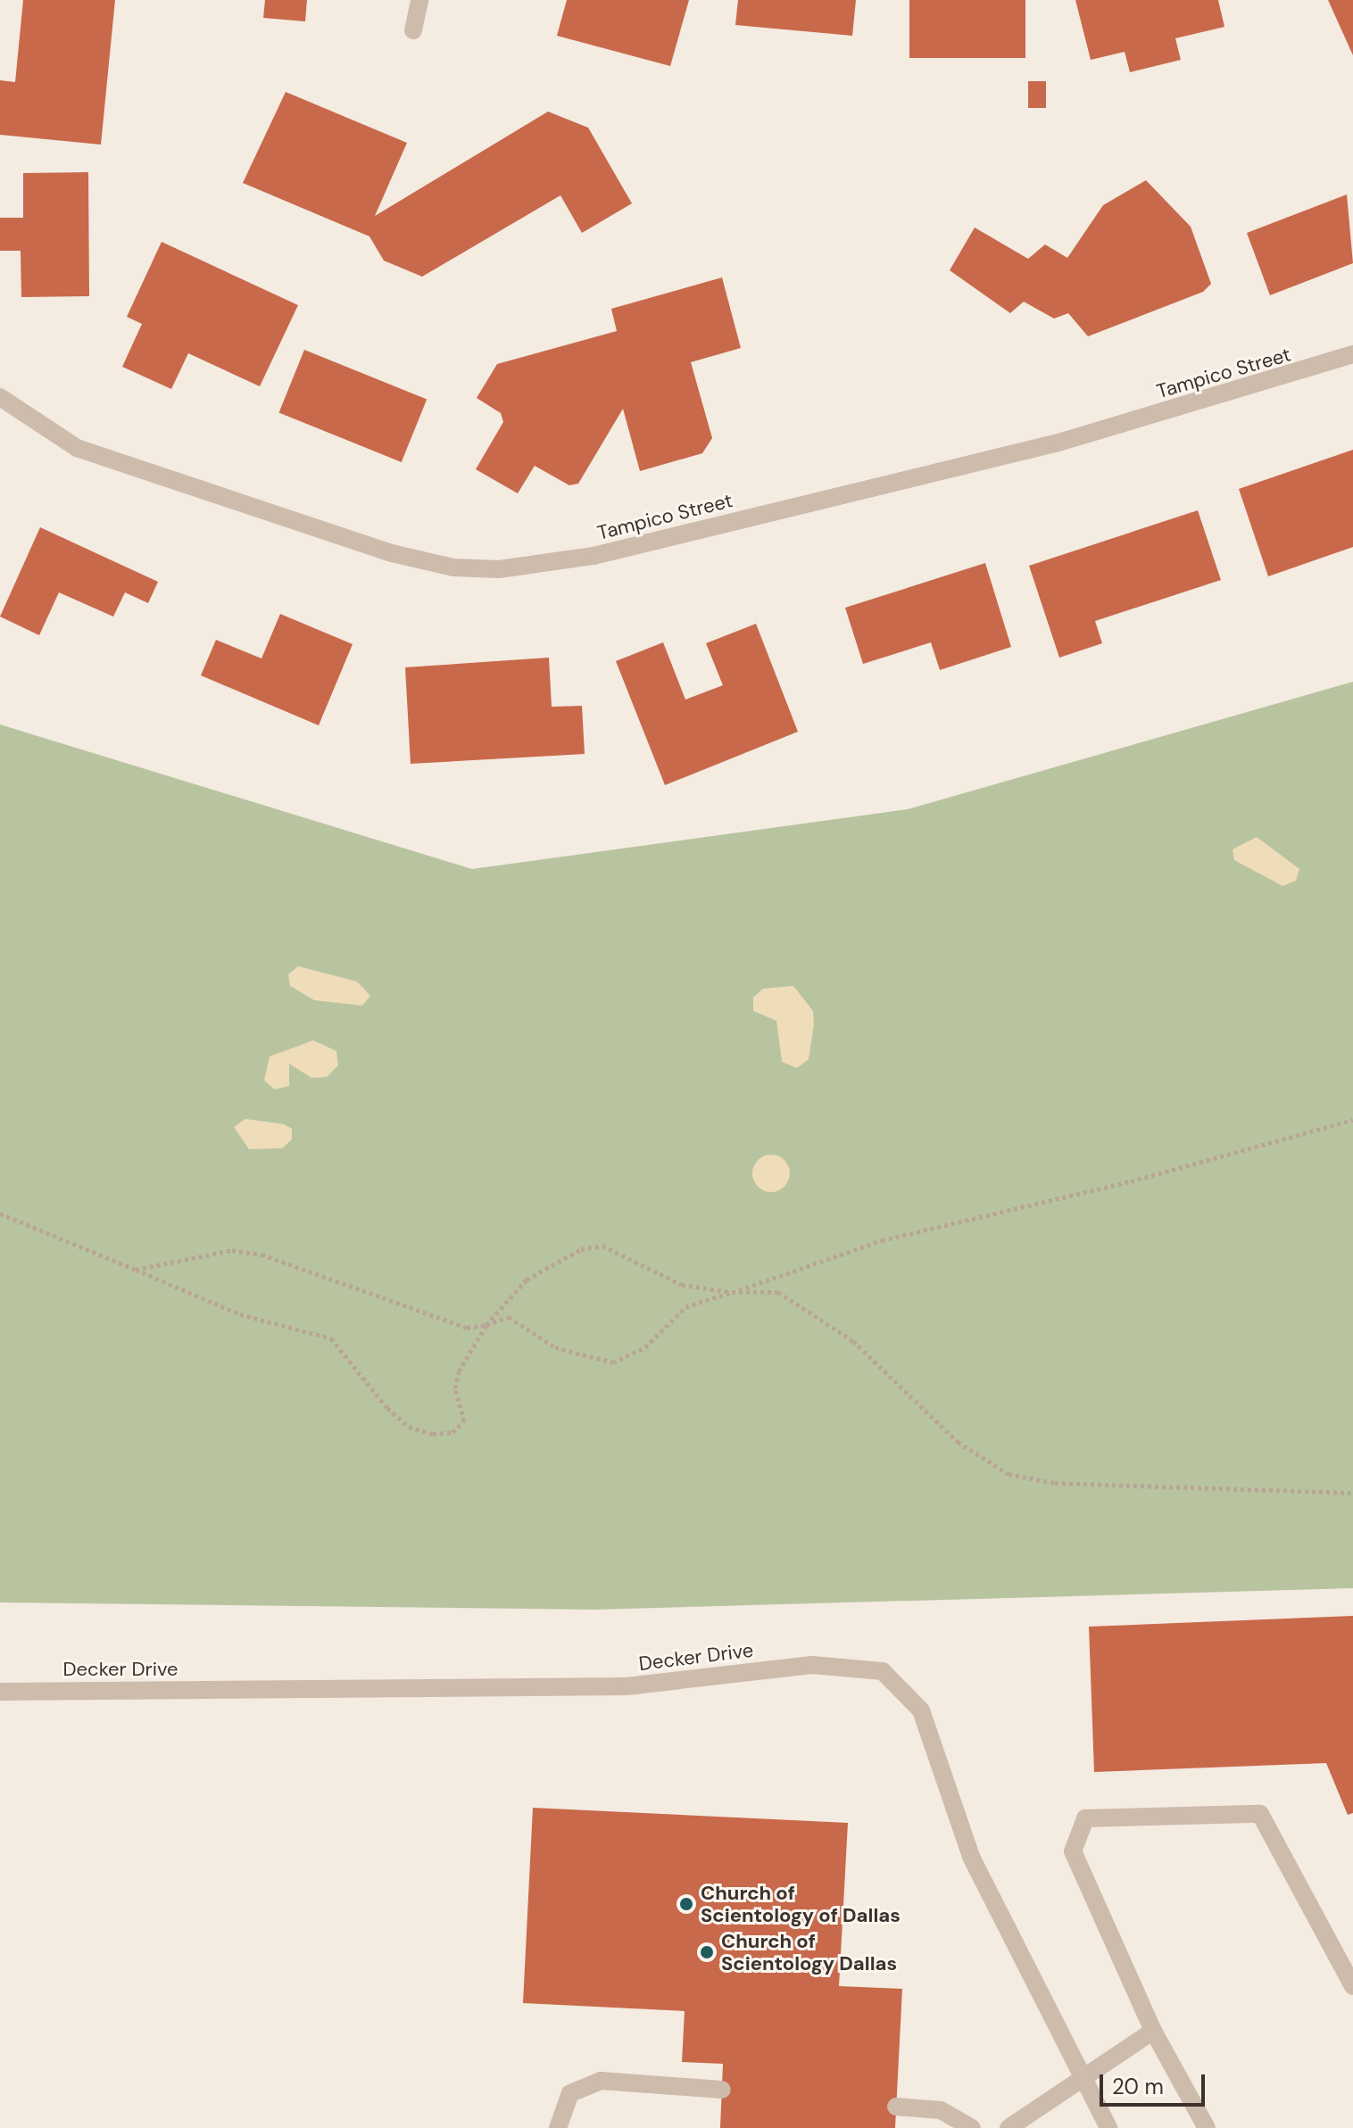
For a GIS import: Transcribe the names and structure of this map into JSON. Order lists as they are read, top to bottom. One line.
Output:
{"streets":{"street":["Tampico Street","Decker Drive"]},"places":["Church of Scientology of Dallas","Church of Scientology Dallas"],"scale_bar":"20 m"}
